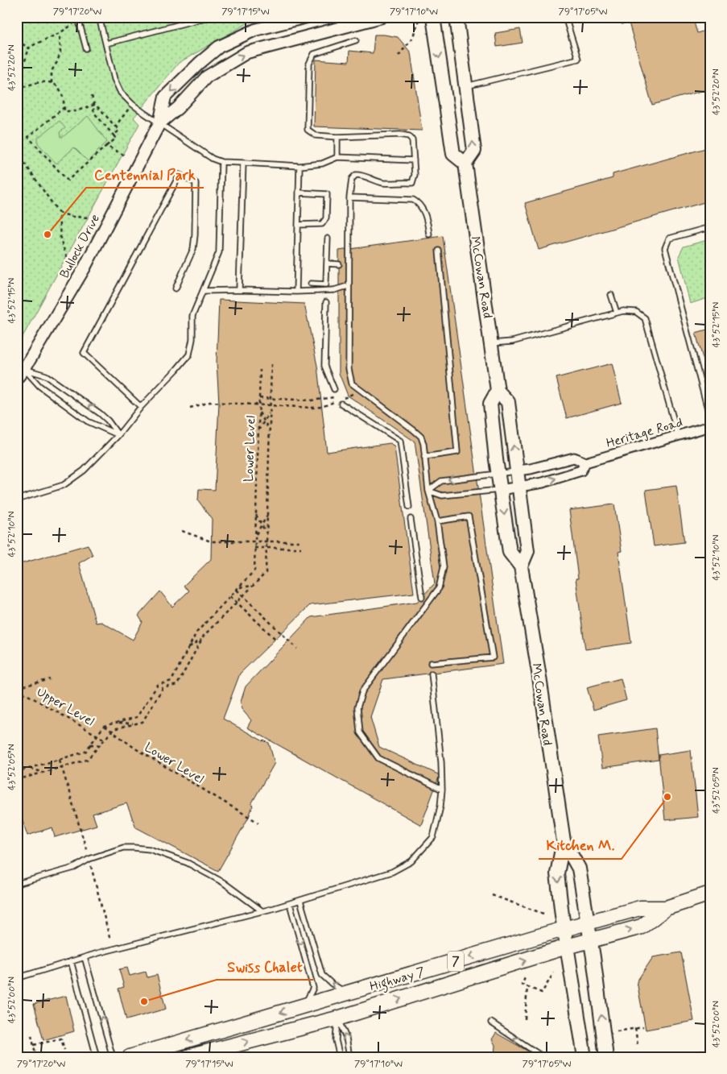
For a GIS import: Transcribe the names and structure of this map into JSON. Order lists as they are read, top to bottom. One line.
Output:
{"streets":{"main road":["McCowan Road","7","Highway 7"],"street":["Bullock Drive","Heritage Road"],"path":["Lower Level","Upper Level"]},"crossings":[["McCowan Road","Heritage Road"],["McCowan Road","Highway 7"],["Lower Level","Upper Level"]],"places":["Centennial Park","Kitchen M.","Swiss Chalet"],"coordinates":["79°17'20\"W","79°17'15\"W","79°17'10\"W","79°17'05\"W","43°52'20\"N","43°52'15\"N","43°52'10\"N","43°52'05\"N","43°52'00\"N"]}
